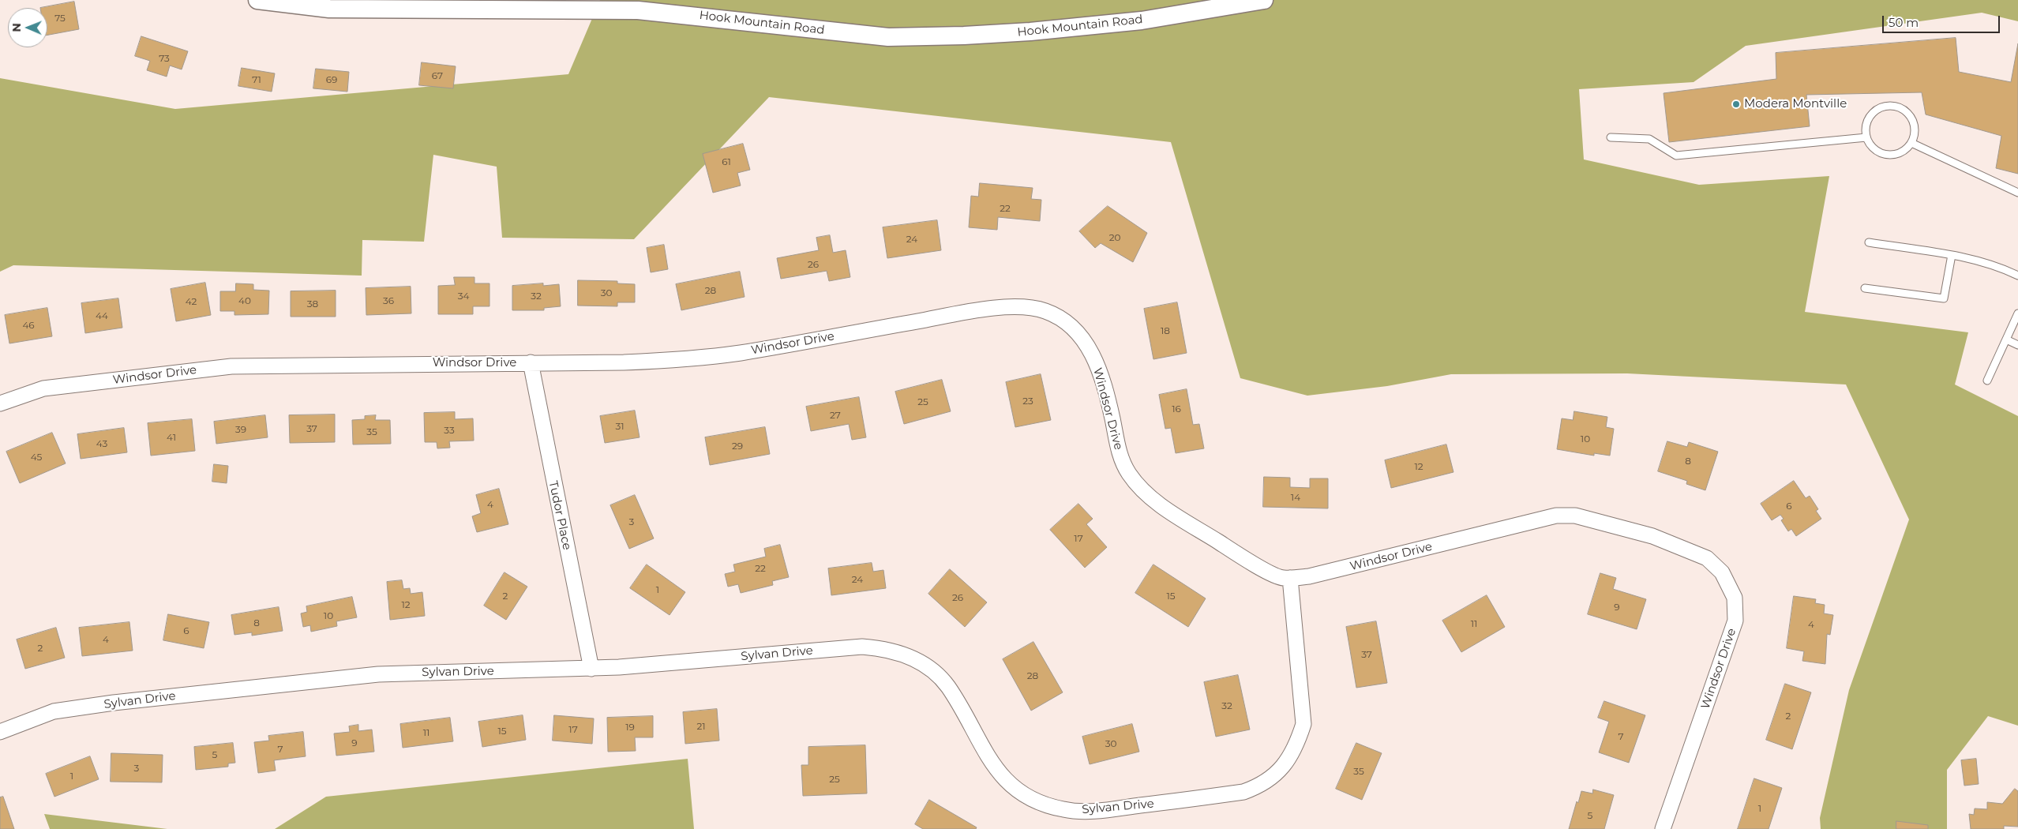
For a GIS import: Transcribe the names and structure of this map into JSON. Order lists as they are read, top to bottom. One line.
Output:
{"streets":{"street":["Hook Mountain Road","Windsor Drive","Tudor Place","Sylvan Drive"]},"crossings":[["Windsor Drive","Tudor Place"],["Windsor Drive","Sylvan Drive"],["Tudor Place","Sylvan Drive"]],"places":["Modera Montville"],"house_numbers":["75","73","67","71","69","61","22","20","24","26","28","30","34","32","40","36","42","38","44","46","18","23","25","16","27","31","37","39","33","35","41","10","43","29","45","8","12","14","4","6","3","17","22","24","1","2","15","26","12","9","10","8","11","4","6","4","2","37","28","32","2","21","19","17","15","11","7","9","30","7","5","3","35","1","25","1","5"],"scale_bar":"50 m","north":"left"}
